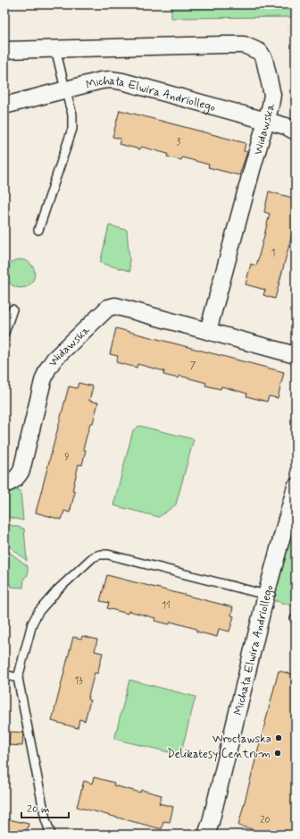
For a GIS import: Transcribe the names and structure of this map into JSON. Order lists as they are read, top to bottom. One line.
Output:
{"streets":{"street":["Michała Elwira Andriollego","Widawska"]},"crossings":[["Michała Elwira Andriollego","Widawska"]],"places":["Wrocławska","Delikatesy Centrum"],"house_numbers":["3","1","7","9","11","13","20"],"scale_bar":"20 m"}
